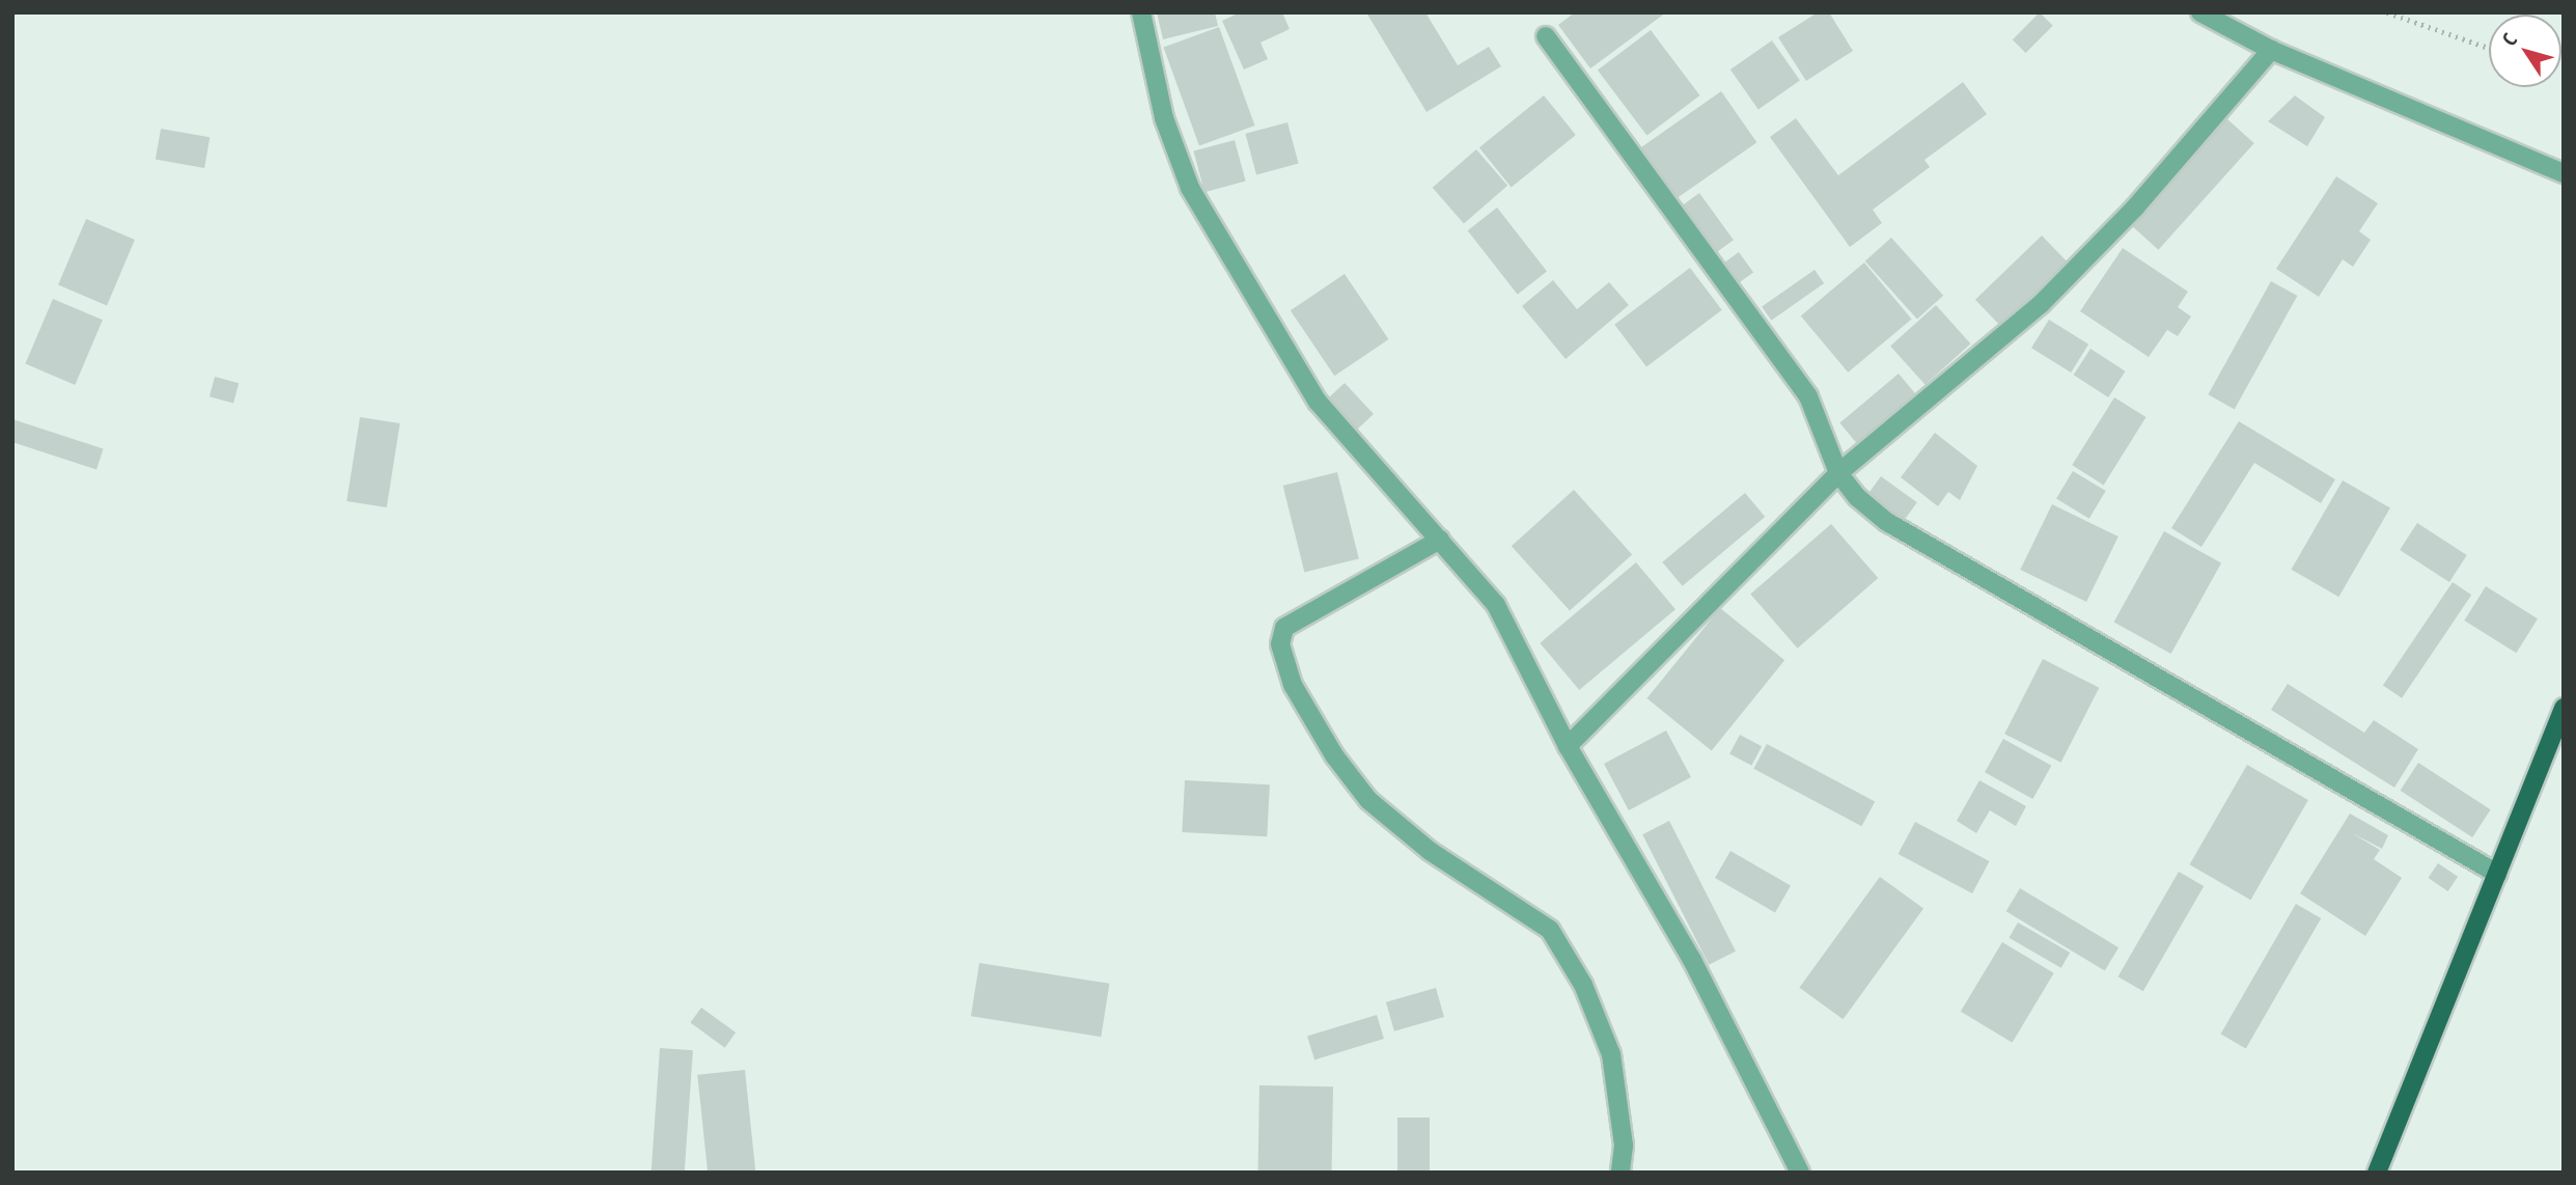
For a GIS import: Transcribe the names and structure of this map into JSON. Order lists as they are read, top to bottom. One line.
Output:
{"north":"top left"}
